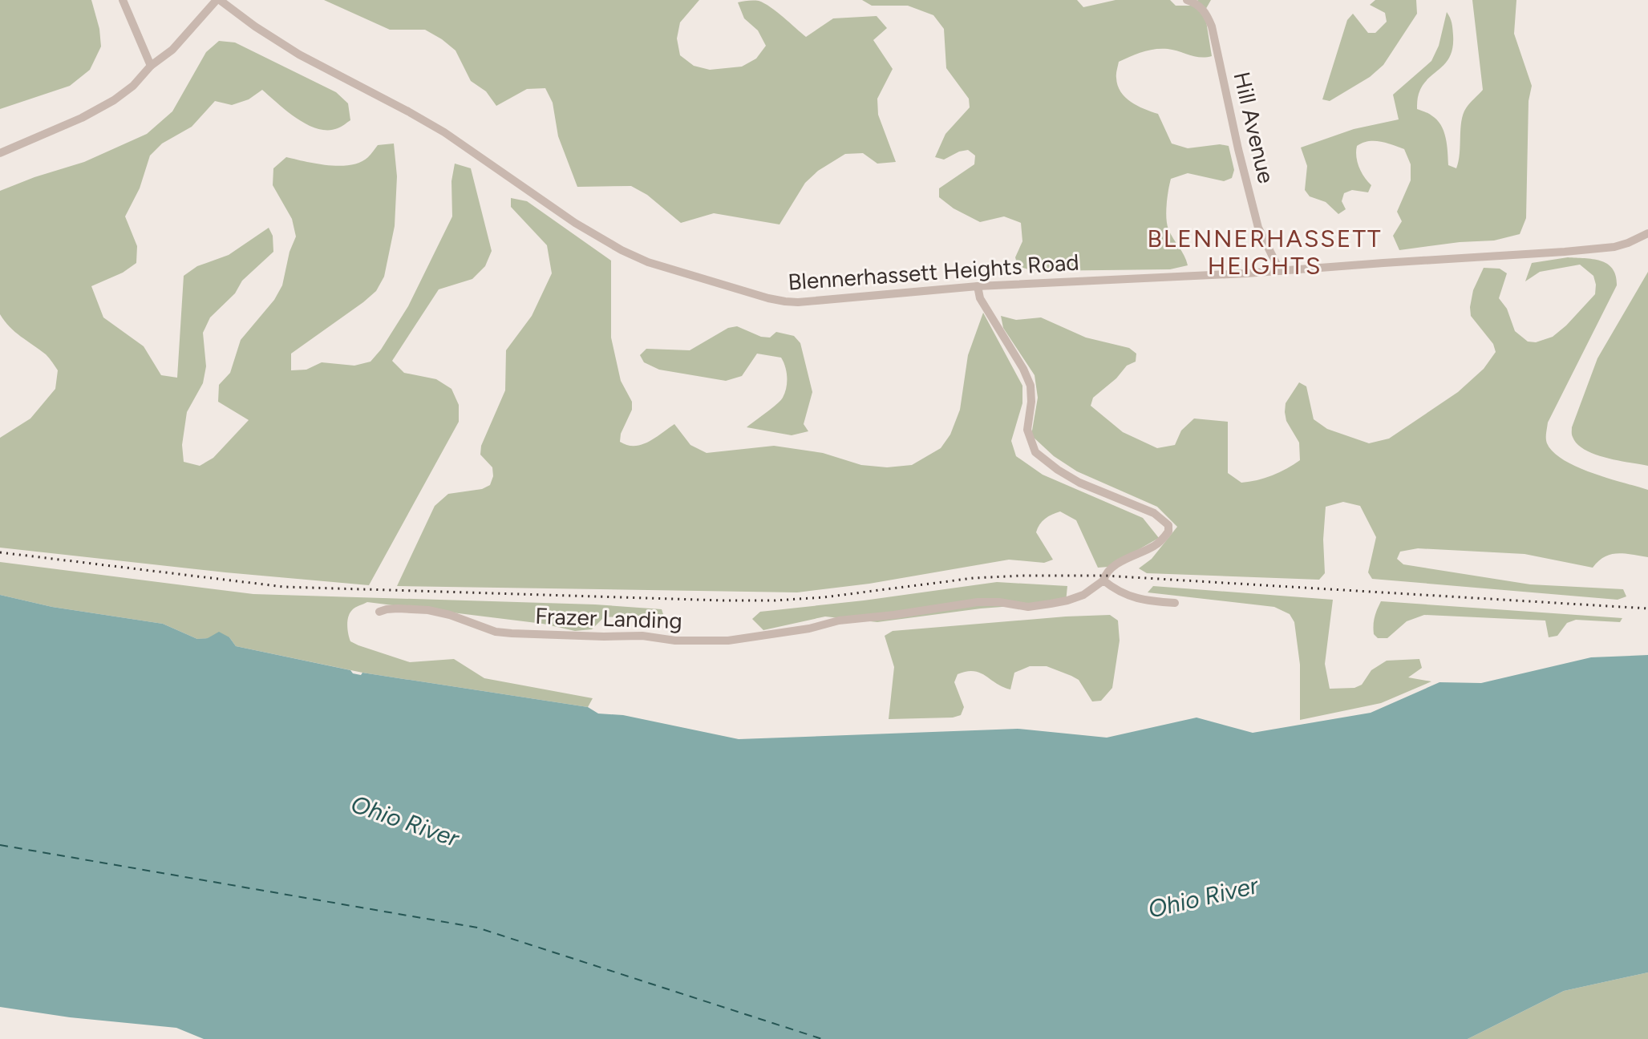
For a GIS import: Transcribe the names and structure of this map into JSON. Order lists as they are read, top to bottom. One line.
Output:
{"streets":{"street":["Hill Avenue","Blennerhassett Heights Road","Frazer Landing"]},"crossings":[["Hill Avenue","Blennerhassett Heights Road"],["Blennerhassett Heights Road","Frazer Landing"]],"districts":["BLENNERHASSETT HEIGHTS"],"water":["Ohio River"]}
